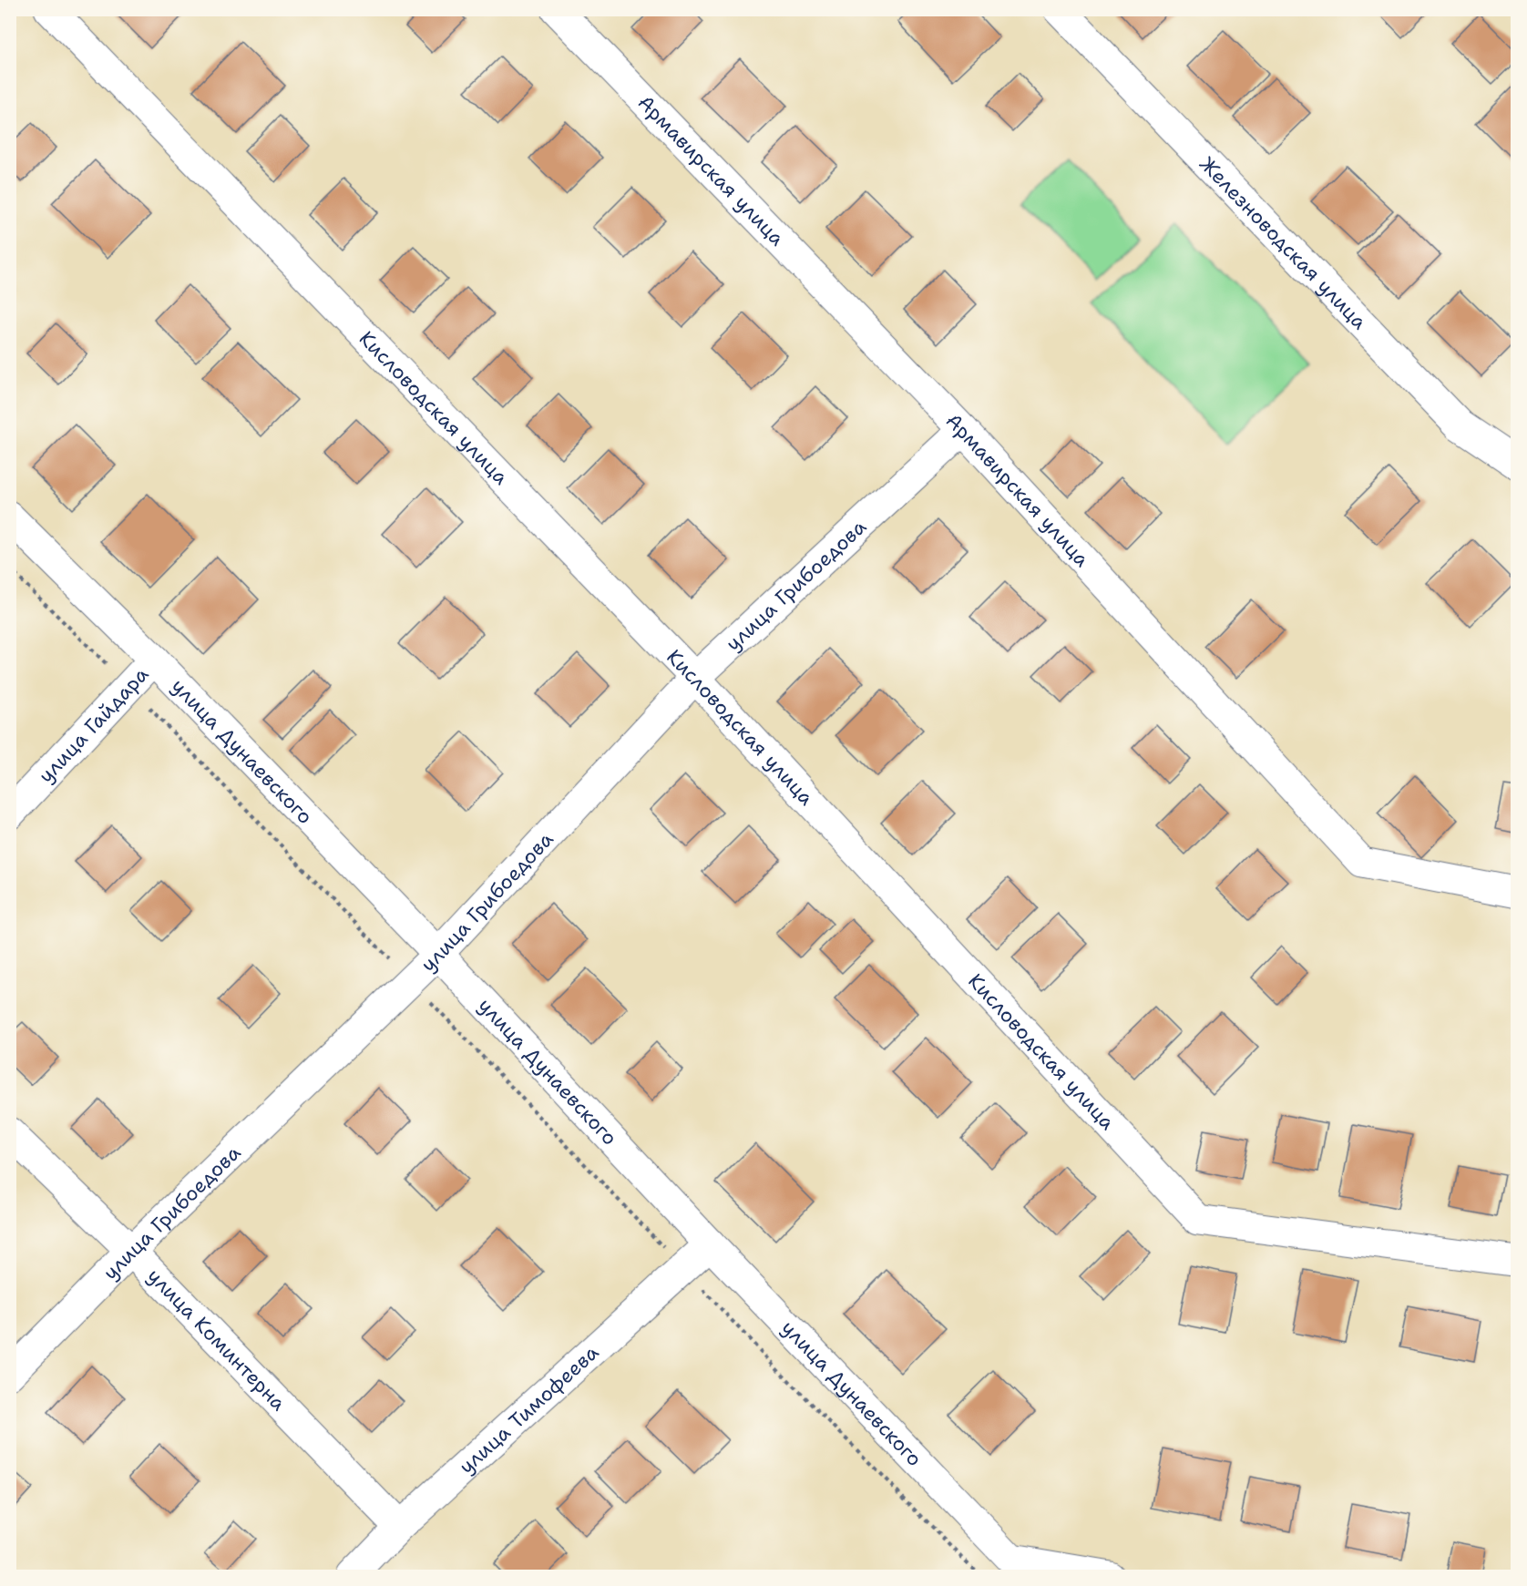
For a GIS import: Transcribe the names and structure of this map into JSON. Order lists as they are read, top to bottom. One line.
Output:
{"streets":{"street":["Армавирская улица","Железноводская улица","Кисловодская улица","улица Грибоедова","улица Гайдара","улица Дунаевского","улица Коминтерна","улица Тимофеева"]},"crossings":[["Армавирская улица","улица Грибоедова"],["Кисловодская улица","улица Грибоедова"],["улица Грибоедова","улица Дунаевского"],["улица Грибоедова","улица Коминтерна"],["улица Гайдара","улица Дунаевского"],["улица Дунаевского","улица Тимофеева"],["улица Коминтерна","улица Тимофеева"]]}
